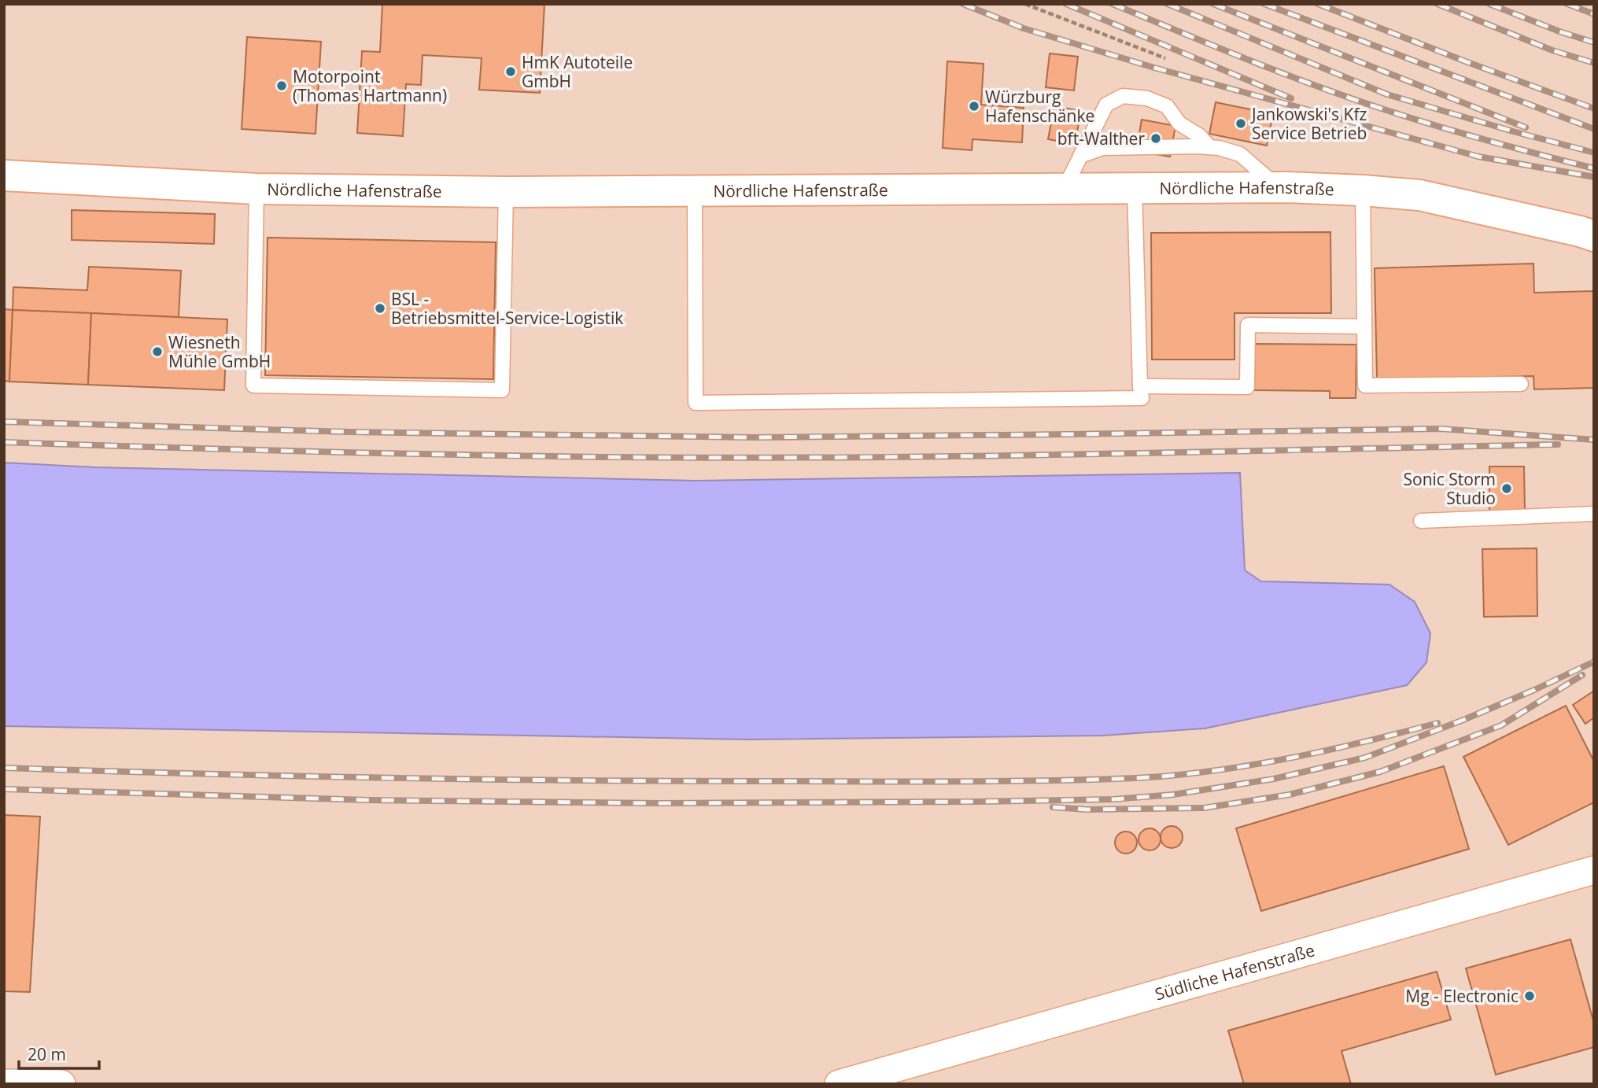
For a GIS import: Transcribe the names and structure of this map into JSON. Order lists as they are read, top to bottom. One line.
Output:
{"streets":{"street":["Nördliche Hafenstraße","Südliche Hafenstraße"]},"places":["HmK Autoteile GmbH","Motorpoint (Thomas Hartmann)","Würzburg Hafenschänke","Jankowski's Kfz Service Betrieb","bft-Walther","BSL - Betriebsmittel-Service-Logistik","Wiesneth Mühle GmbH","Sonic Storm Studio","Mg - Electronic"],"scale_bar":"20 m"}
